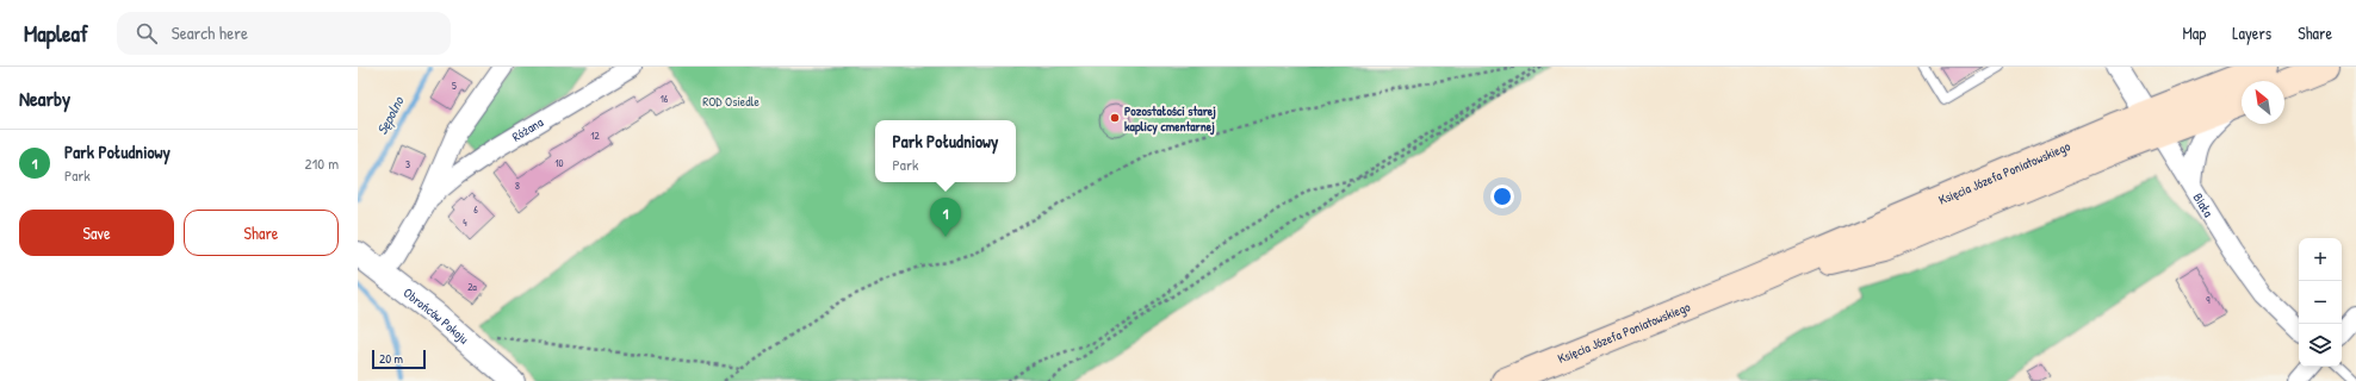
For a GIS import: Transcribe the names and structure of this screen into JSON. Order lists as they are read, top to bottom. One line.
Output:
{"streets":{"main road":["Księcia Józefa Poniatowskiego"],"street":["Różana","Biała","Obrońców Pokoju"]},"crossings":[["Różana","Obrońców Pokoju"],["Księcia Józefa Poniatowskiego","Biała"]],"water":["Sępolno"],"parks":["ROD Osiedle"],"places":["Pozostałości starej kaplicy cmentarnej"],"house_numbers":["5","16","12","10","3","8","6","4","2a","9"],"scale_bar":"20 m","north":"top left","page":{"header":"Mapleaf","search":"Search here","nav":["Map","Layers","Share"],"heading":"Nearby","popup":["Park Południowy","Park"],"list":[{"mark":"1","name":"Park Południowy","note":"Park","value":"210 m"}],"buttons":["Save","Share"],"pins":"1","map_buttons":["+","−"],"scale":"20 m"}}
